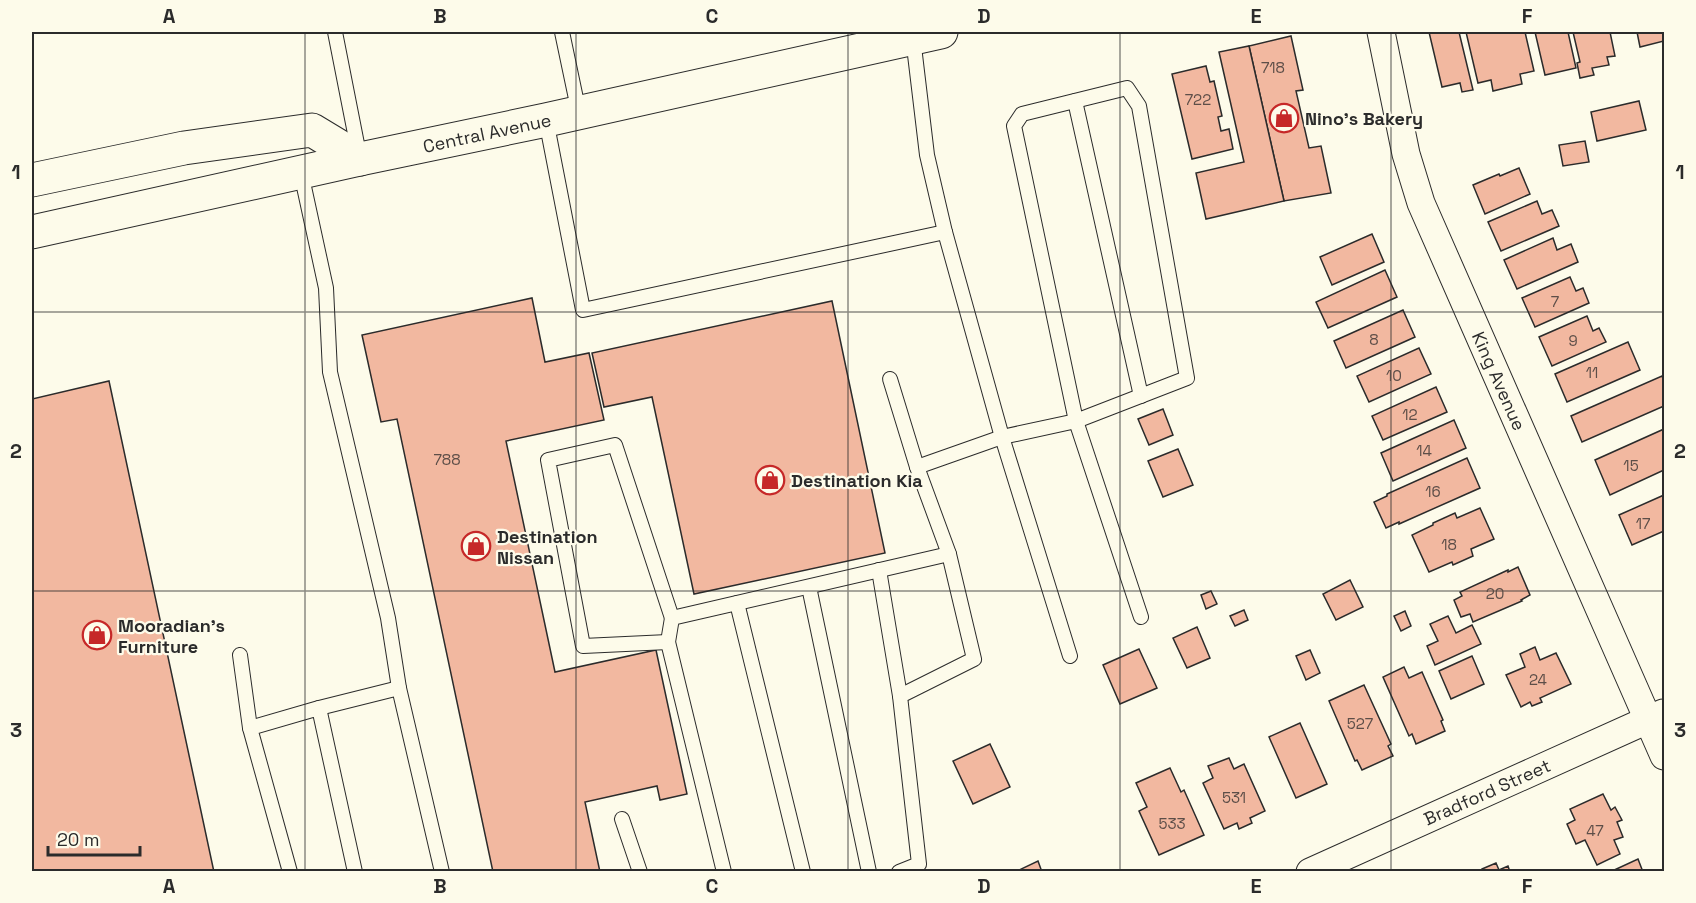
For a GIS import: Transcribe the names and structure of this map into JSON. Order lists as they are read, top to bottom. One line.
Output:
{"streets":{"main road":["Central Avenue"],"street":["King Avenue","Bradford Street"]},"crossings":[["King Avenue","Bradford Street"]],"places":{"shop":["Nino's Bakery","Destination Kia","Destination Nissan","Mooradian's Furniture"]},"house_numbers":["718","722","7","8","9","11","10","12","14","788","15","16","17","18","20","24","527","531","533","47"],"scale_bar":"20 m","grid":{"columns":["A","B","C","D","E","F"],"rows":["1","2","3"]}}
